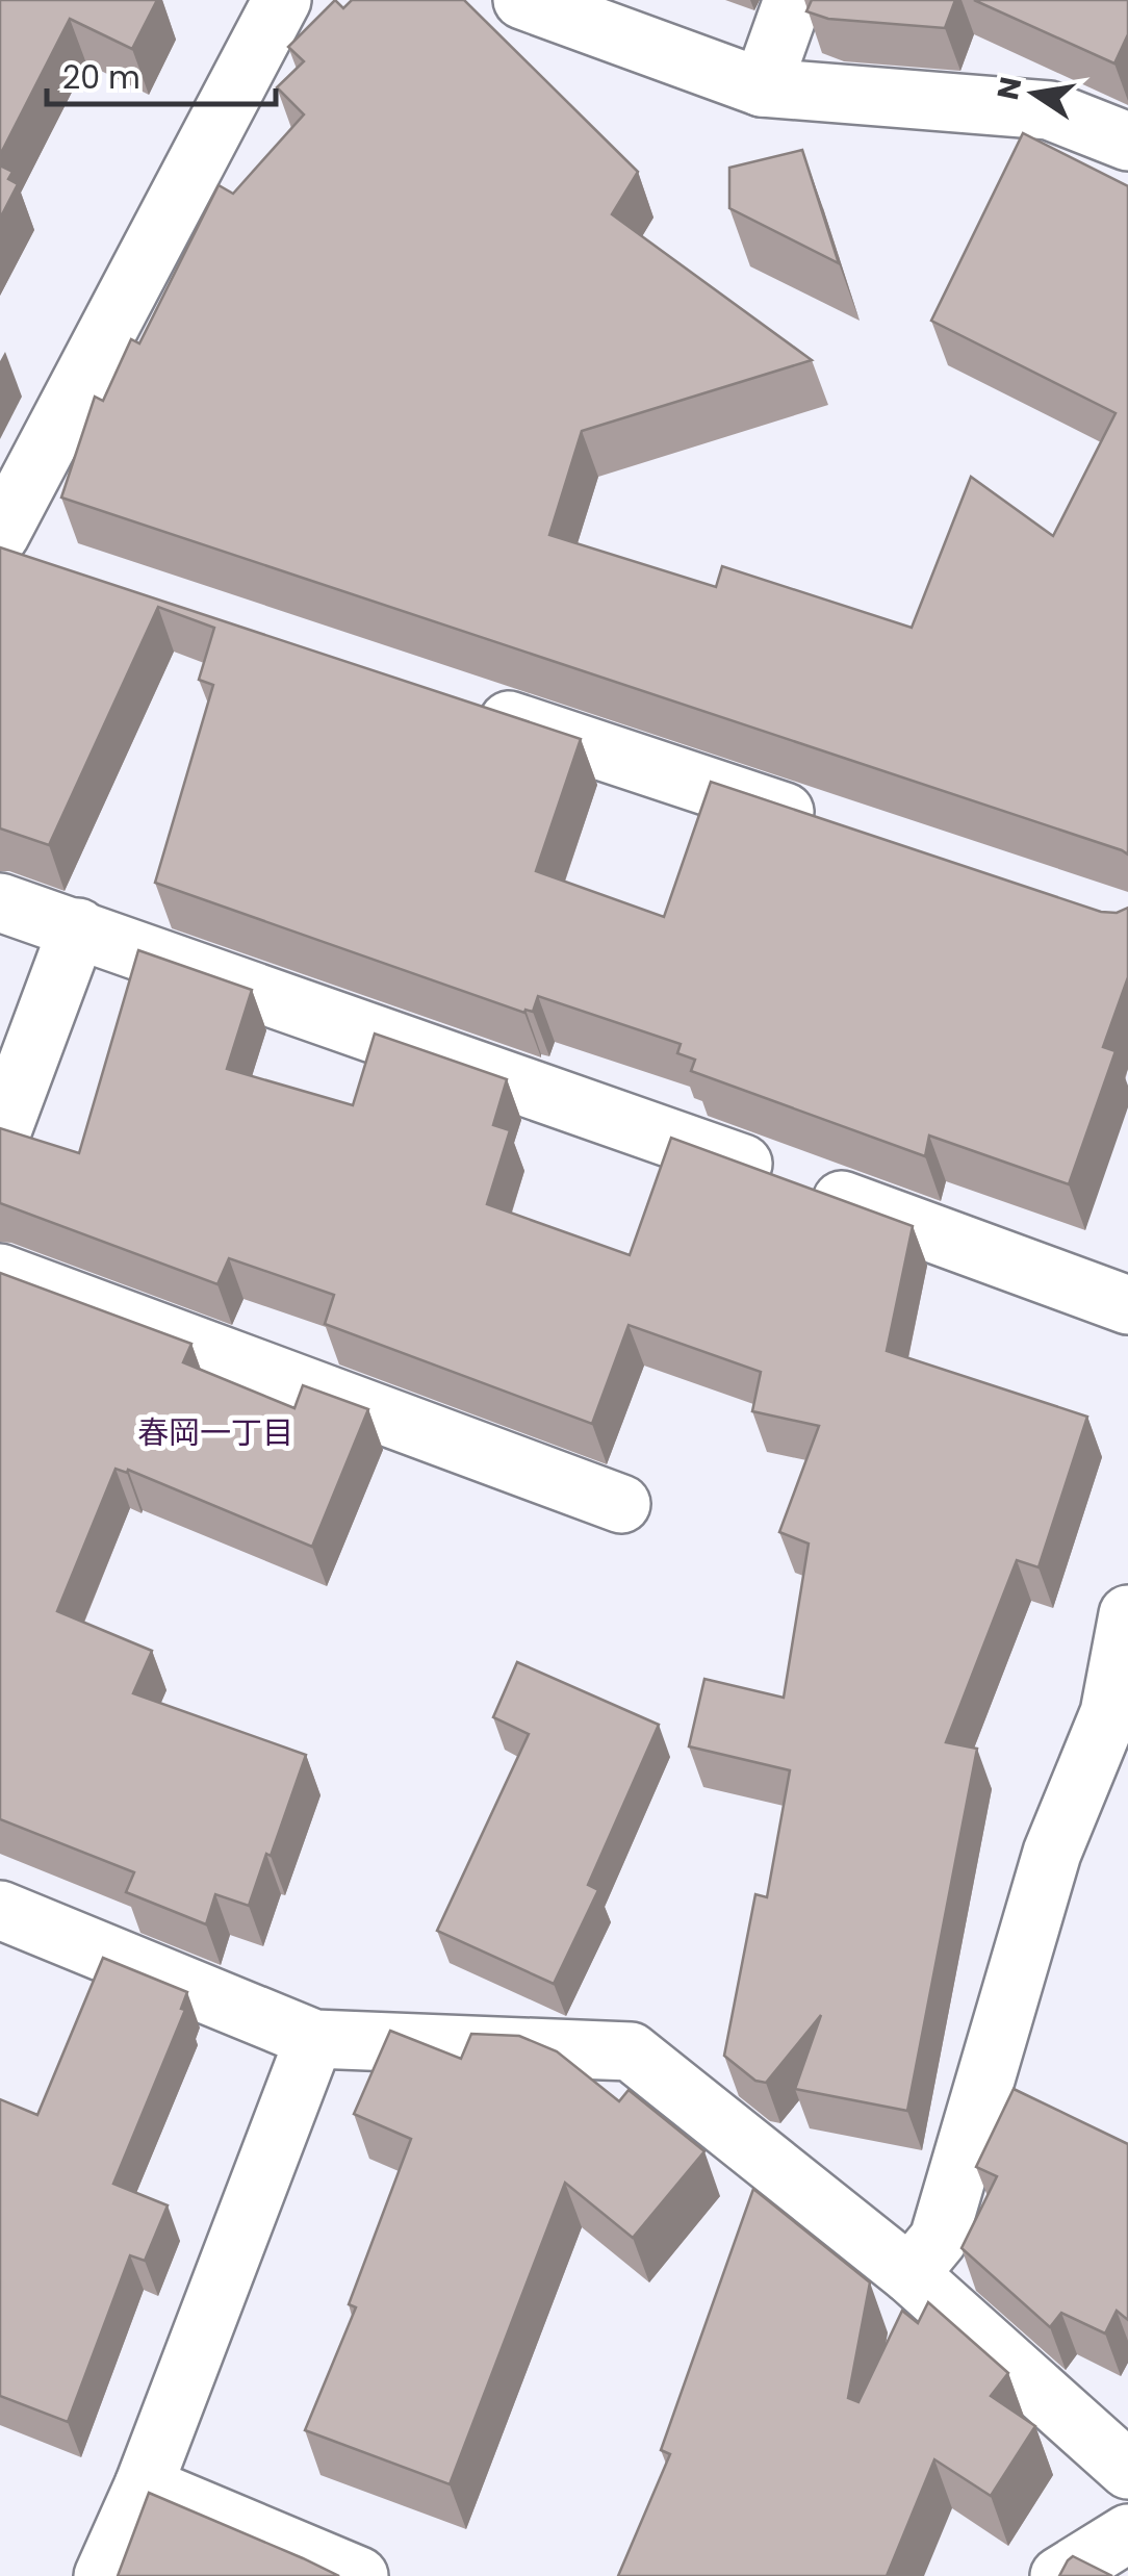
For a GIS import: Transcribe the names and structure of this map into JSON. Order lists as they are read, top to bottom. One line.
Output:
{"districts":["春岡一丁目"],"scale_bar":"20 m","north":"left"}
